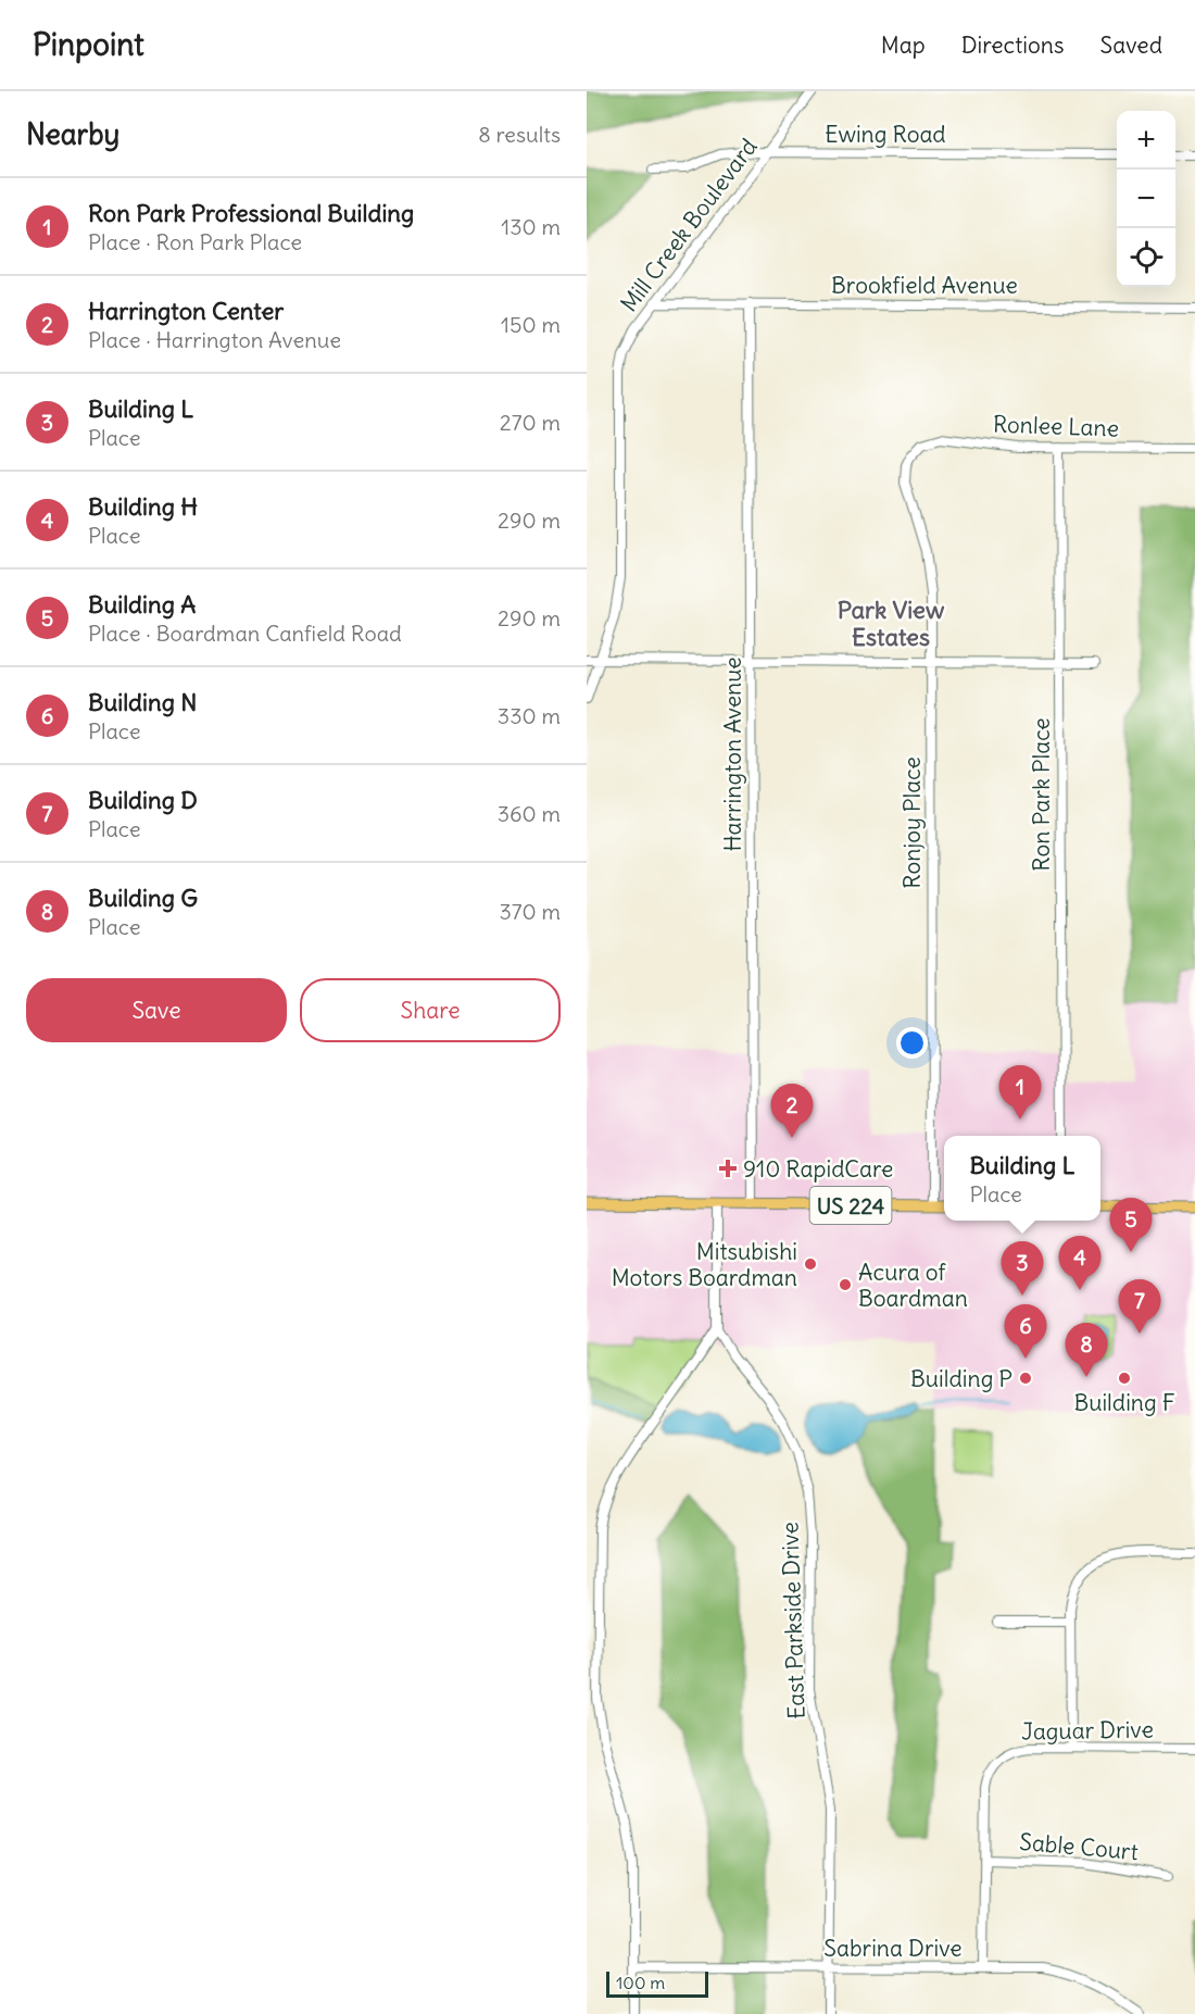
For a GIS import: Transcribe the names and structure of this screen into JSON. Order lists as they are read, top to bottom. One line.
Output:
{"streets":{"main road":["US 224"],"street":["Ewing Road","Mill Creek Boulevard","Brookfield Avenue","Ronlee Lane","Harrington Avenue","Ron Park Place","Ronjoy Place","East Parkside Drive","Jaguar Drive","Sable Court","Sabrina Drive"]},"crossings":[["Ewing Road","Mill Creek Boulevard"],["Mill Creek Boulevard","Brookfield Avenue"],["Brookfield Avenue","Harrington Avenue"],["Ronlee Lane","Ron Park Place"],["Ronlee Lane","Ronjoy Place"],["Harrington Avenue","US 224"],["Ronjoy Place","US 224"],["East Parkside Drive","Sabrina Drive"],["Jaguar Drive","Sable Court"],["Jaguar Drive","Sabrina Drive"]],"districts":["Park View Estates"],"places":{"health":["910 RapidCare"],"other":["Mitsubishi Motors Boardman","Acura of Boardman","Building P","Building F"]},"scale_bar":"100 m","page":{"header":"Pinpoint","nav":["Map","Directions","Saved"],"heading":["Nearby","8 results"],"map_buttons":["+","−"],"list":[{"mark":"1","name":"Ron Park Professional Building","note":"Place · Ron Park Place","value":"130 m"},{"mark":"2","name":"Harrington Center","note":"Place · Harrington Avenue","value":"150 m"},{"mark":"3","name":"Building L","note":"Place","value":"270 m"},{"mark":"4","name":"Building H","note":"Place","value":"290 m"},{"mark":"5","name":"Building A","note":"Place · Boardman Canfield Road","value":"290 m"},{"mark":"6","name":"Building N","note":"Place","value":"330 m"},{"mark":"7","name":"Building D","note":"Place","value":"360 m"},{"mark":"8","name":"Building G","note":"Place","value":"370 m"}],"buttons":["Save","Share"],"pins":["1","2","5","4","3","7","6","8"],"popup":["Building L","Place"],"scale":"100 m"}}
